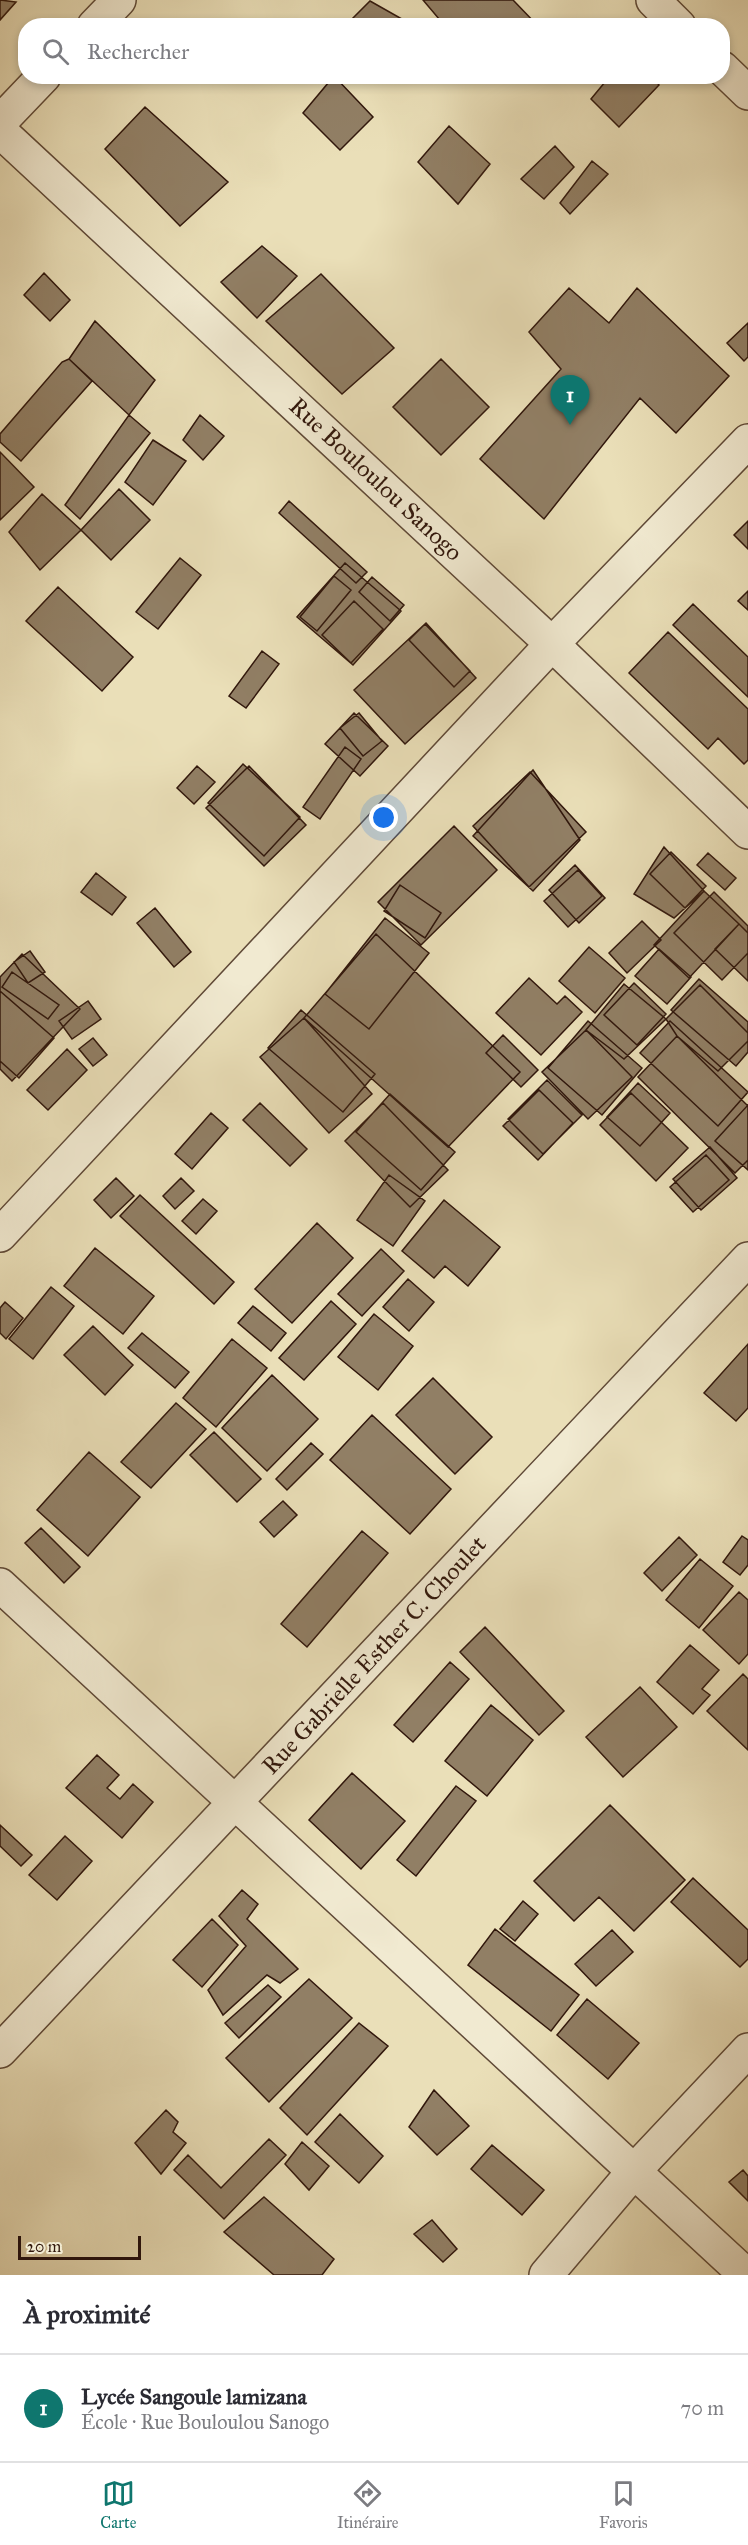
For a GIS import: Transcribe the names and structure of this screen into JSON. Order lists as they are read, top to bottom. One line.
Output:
{"streets":{"street":["Rue Bouloulou Sanogo","Rue Gabrielle Esther C. Choulet"]},"scale_bar":"20 m","page":{"search":"Rechercher","pins":"1","scale":"20 m","heading":"À proximité","list":[{"mark":"1","name":"Lycée Sangoule lamizana","note":"École · Rue Bouloulou Sanogo","value":"70 m"}],"nav":["Carte","Itinéraire","Favoris"]}}
